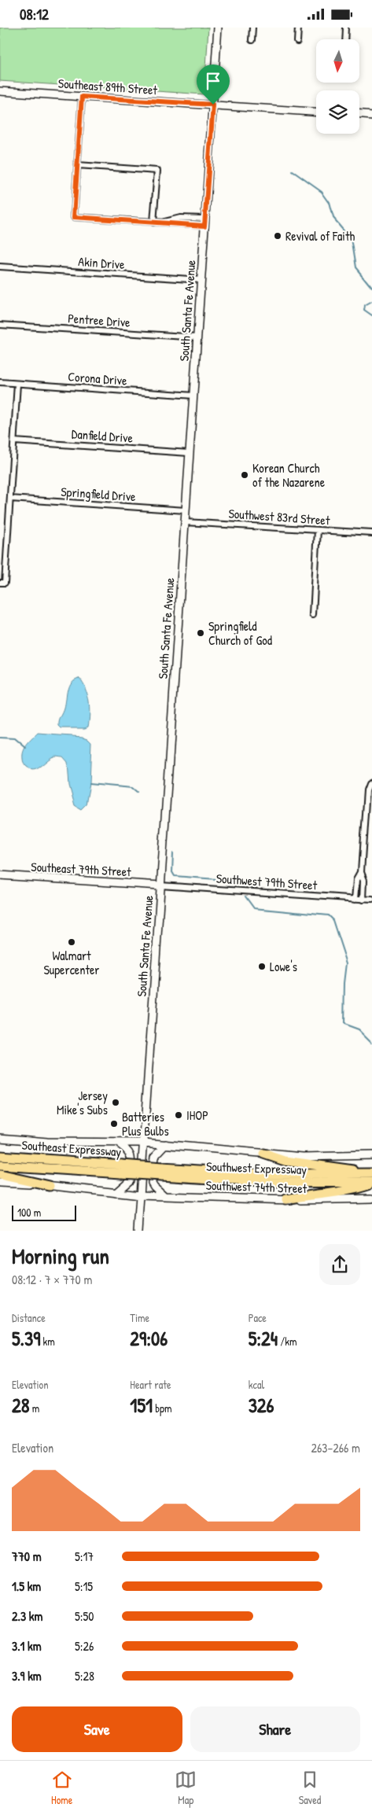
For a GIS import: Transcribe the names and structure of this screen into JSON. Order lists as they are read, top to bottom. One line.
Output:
{"streets":{"highway":["Southeast Expressway","Southwest Expressway"],"main road":["Southeast 89th Street","South Santa Fe Avenue","Southeast 79th Street","Southwest 74th Street"],"street":["Akin Drive","Pentree Drive","Corona Drive","Danfield Drive","Springfield Drive","Southwest 83rd Street","Southwest 79th Street"]},"crossings":[["Southeast 89th Street","South Santa Fe Avenue"],["Akin Drive","South Santa Fe Avenue"],["South Santa Fe Avenue","Pentree Drive"],["South Santa Fe Avenue","Corona Drive"],["South Santa Fe Avenue","Danfield Drive"],["South Santa Fe Avenue","Springfield Drive"],["South Santa Fe Avenue","Southwest 83rd Street"],["South Santa Fe Avenue","Southeast 79th Street"],["South Santa Fe Avenue","Southwest 79th Street"],["South Santa Fe Avenue","Southwest 74th Street"],["Southeast 79th Street","Southwest 79th Street"],["Southeast Expressway","Southwest Expressway"]],"places":["Revival of Faith","Korean Church of the Nazarene","Springfield Church of God","Walmart Supercenter","Lowe's","Jersey Mike's Subs","IHOP","Batteries Plus Bulbs"],"scale_bar":"100 m","north":"bottom","page":{"status":"08:12","scale":"100 m","heading":["Morning run","08:12 · 7 × 770 m"],"stats":[["Distance","5.39 km"],["Time","29:06"],["Pace","5:24 /km"],["Elevation","28 m"],["Heart rate","151 bpm"],["kcal","326"]],"chart":["Elevation","263–266 m"],"list":[{"name":"770 m","note":"5:17"},{"name":"1.5 km","note":"5:15"},{"name":"2.3 km","note":"5:50"},{"name":"3.1 km","note":"5:26"},{"name":"3.9 km","note":"5:28"}],"buttons":["Save","Share"],"tabs":["Home","Map","Saved"]}}
